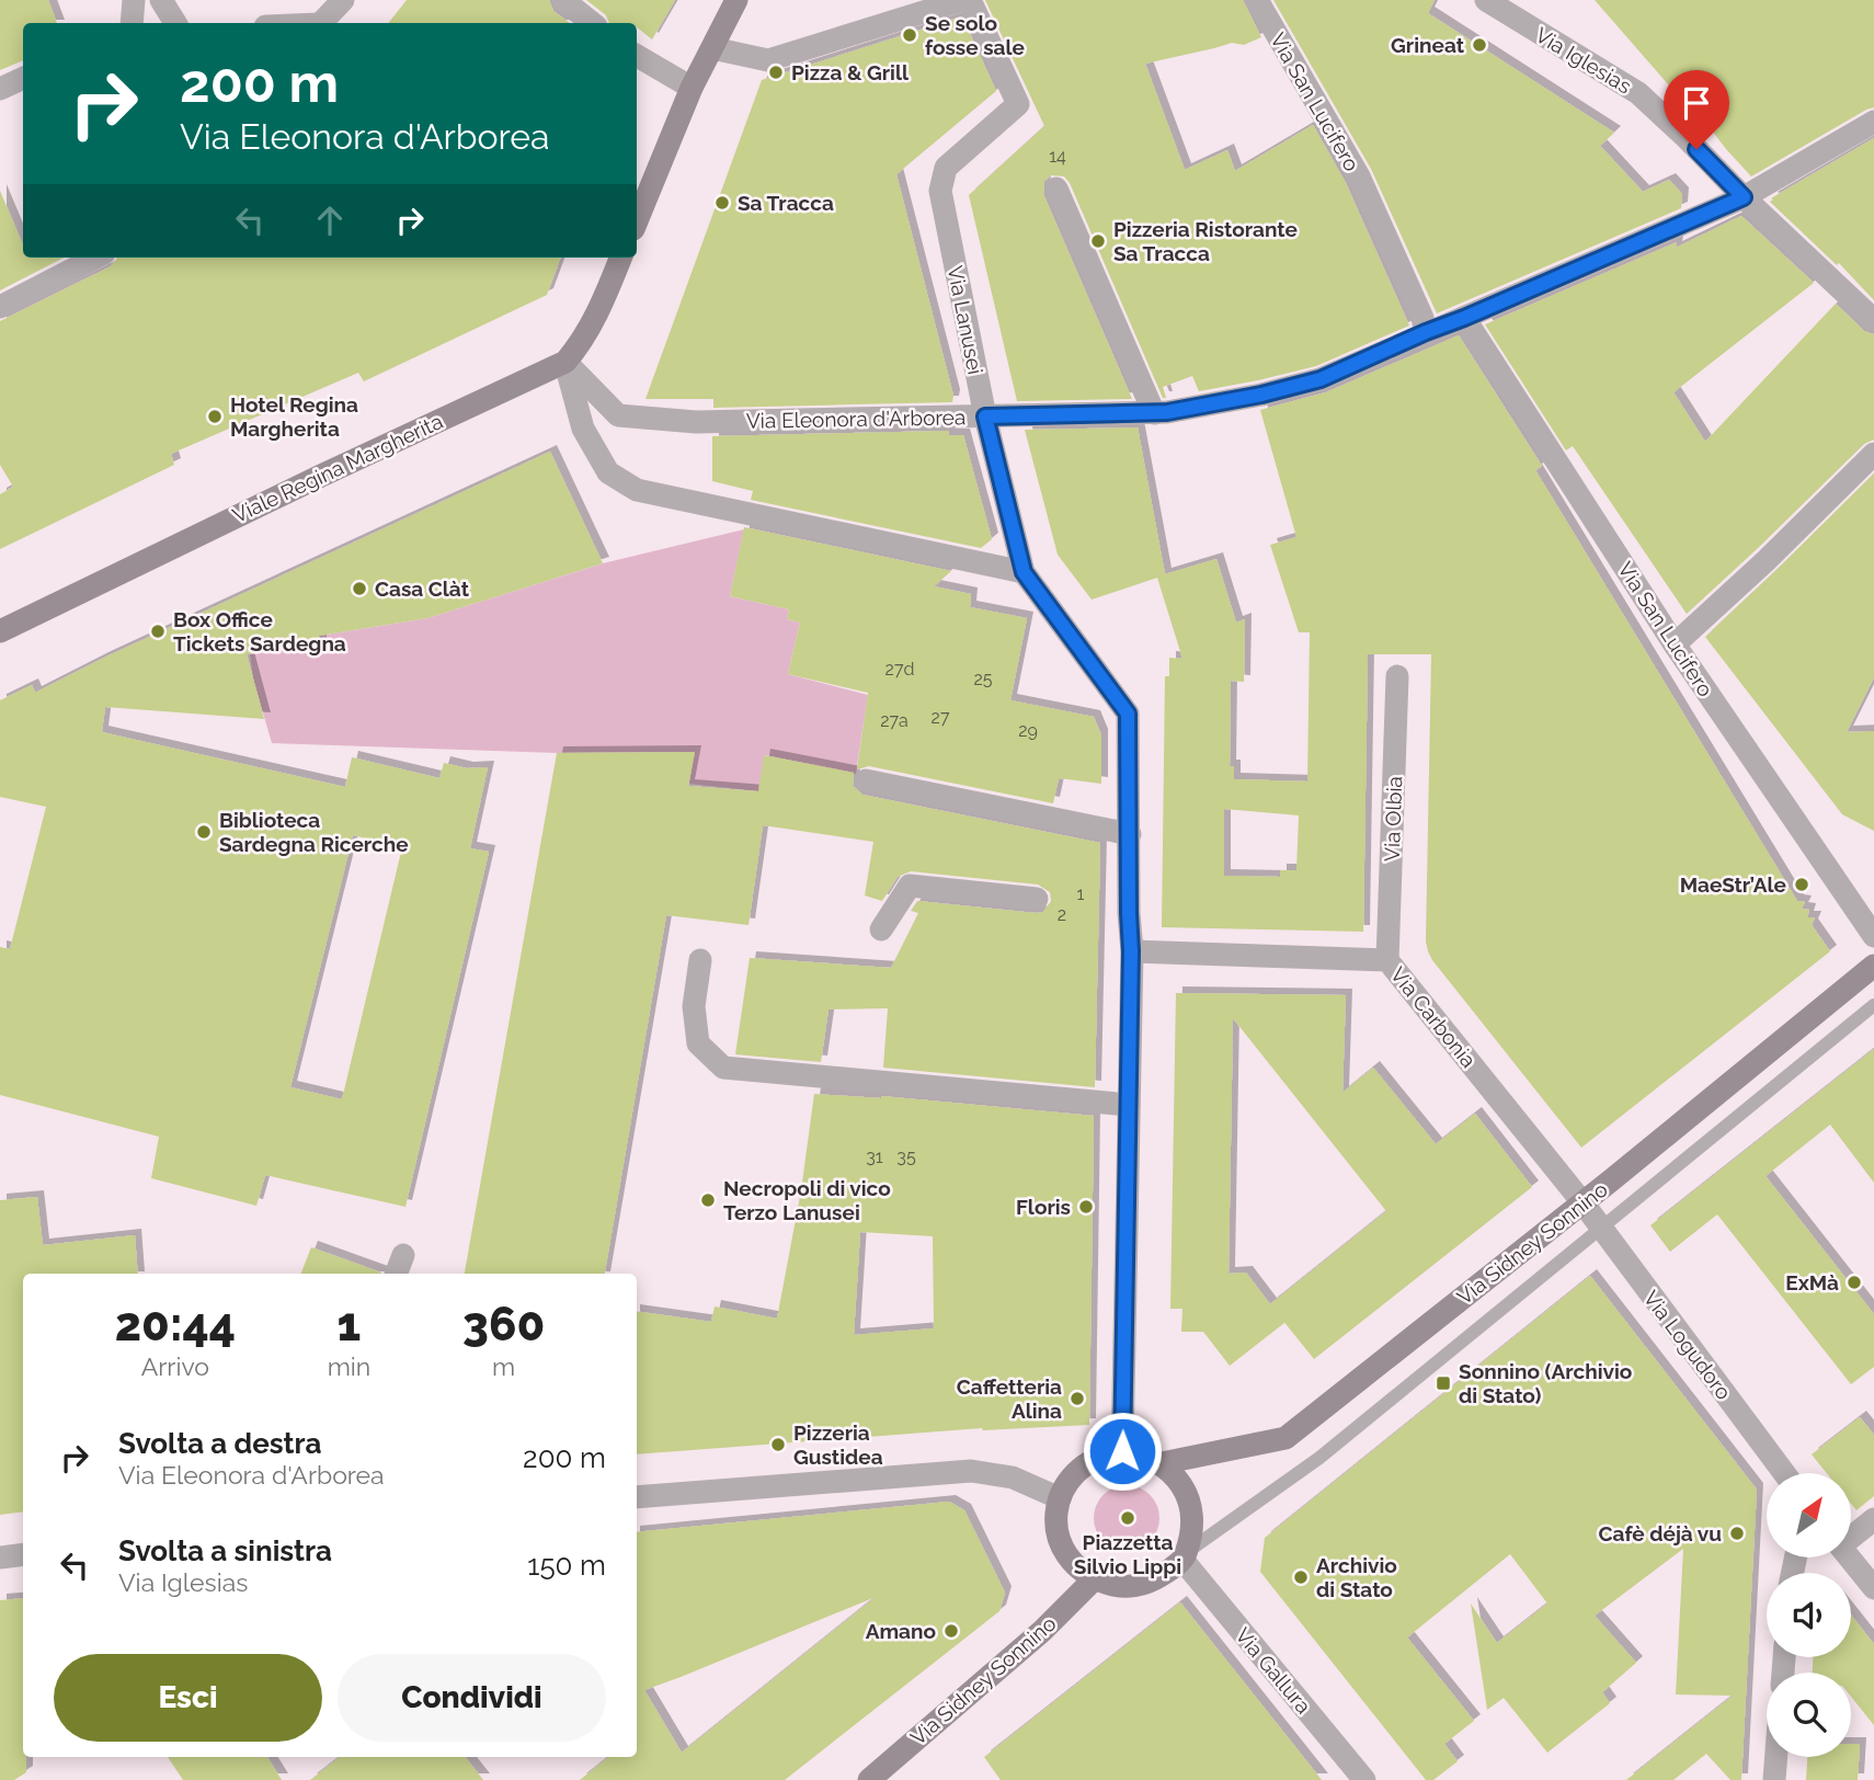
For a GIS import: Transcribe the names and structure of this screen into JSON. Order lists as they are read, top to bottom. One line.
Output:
{"streets":{"main road":["Viale Regina Margherita","Via Sidney Sonnino"],"street":["Via Iglesias","Via San Lucifero","Via Lanusei","Via Eleonora d'Arborea","Via Olbia","Via Carbonia","Via Logudoro","Via Gallura"]},"crossings":[["Via Iglesias","Via Eleonora d'Arborea"],["Via San Lucifero","Via Eleonora d'Arborea"],["Via Lanusei","Via Eleonora d'Arborea"],["Via Lanusei","Via Carbonia"],["Via Lanusei","Via Sidney Sonnino"],["Via Lanusei","Via Gallura"],["Via Eleonora d'Arborea","Viale Regina Margherita"],["Via Olbia","Via Carbonia"],["Via Carbonia","Via Sidney Sonnino"],["Via Carbonia","Via Logudoro"],["Via Sidney Sonnino","Via Logudoro"],["Via Sidney Sonnino","Via Gallura"]],"places":{"other":["Se solo fosse sale","Grineat","Pizza & Grill","Sa Tracca","Pizzeria Ristorante Sa Tracca","Hotel Regina Margherita","Casa Clàt","Box Office Tickets Sardegna","Biblioteca Sardegna Ricerche","MaeStr’Ale","Necropoli di vico Terzo Lanusei","Floris","ExMà","Caffetteria Alina","Pizzeria Gustidea","Piazzetta Silvio Lippi","Cafè déjà vu","Archivio di Stato","Amano"],"transit":["Sonnino (Archivio di Stato)"]},"house_numbers":["14","27d","25","27","27a","29","1","2","31","35"],"north":"top right","page":{"turn":["200 m","Via Eleonora d'Arborea"],"eta":["20:44","Arrivo","1","min","360","m"],"list":[{"name":"Svolta a destra","note":"Via Eleonora d'Arborea","value":"200 m"},{"name":"Svolta a sinistra","note":"Via Iglesias","value":"150 m"}],"buttons":["Esci","Condividi"]}}
